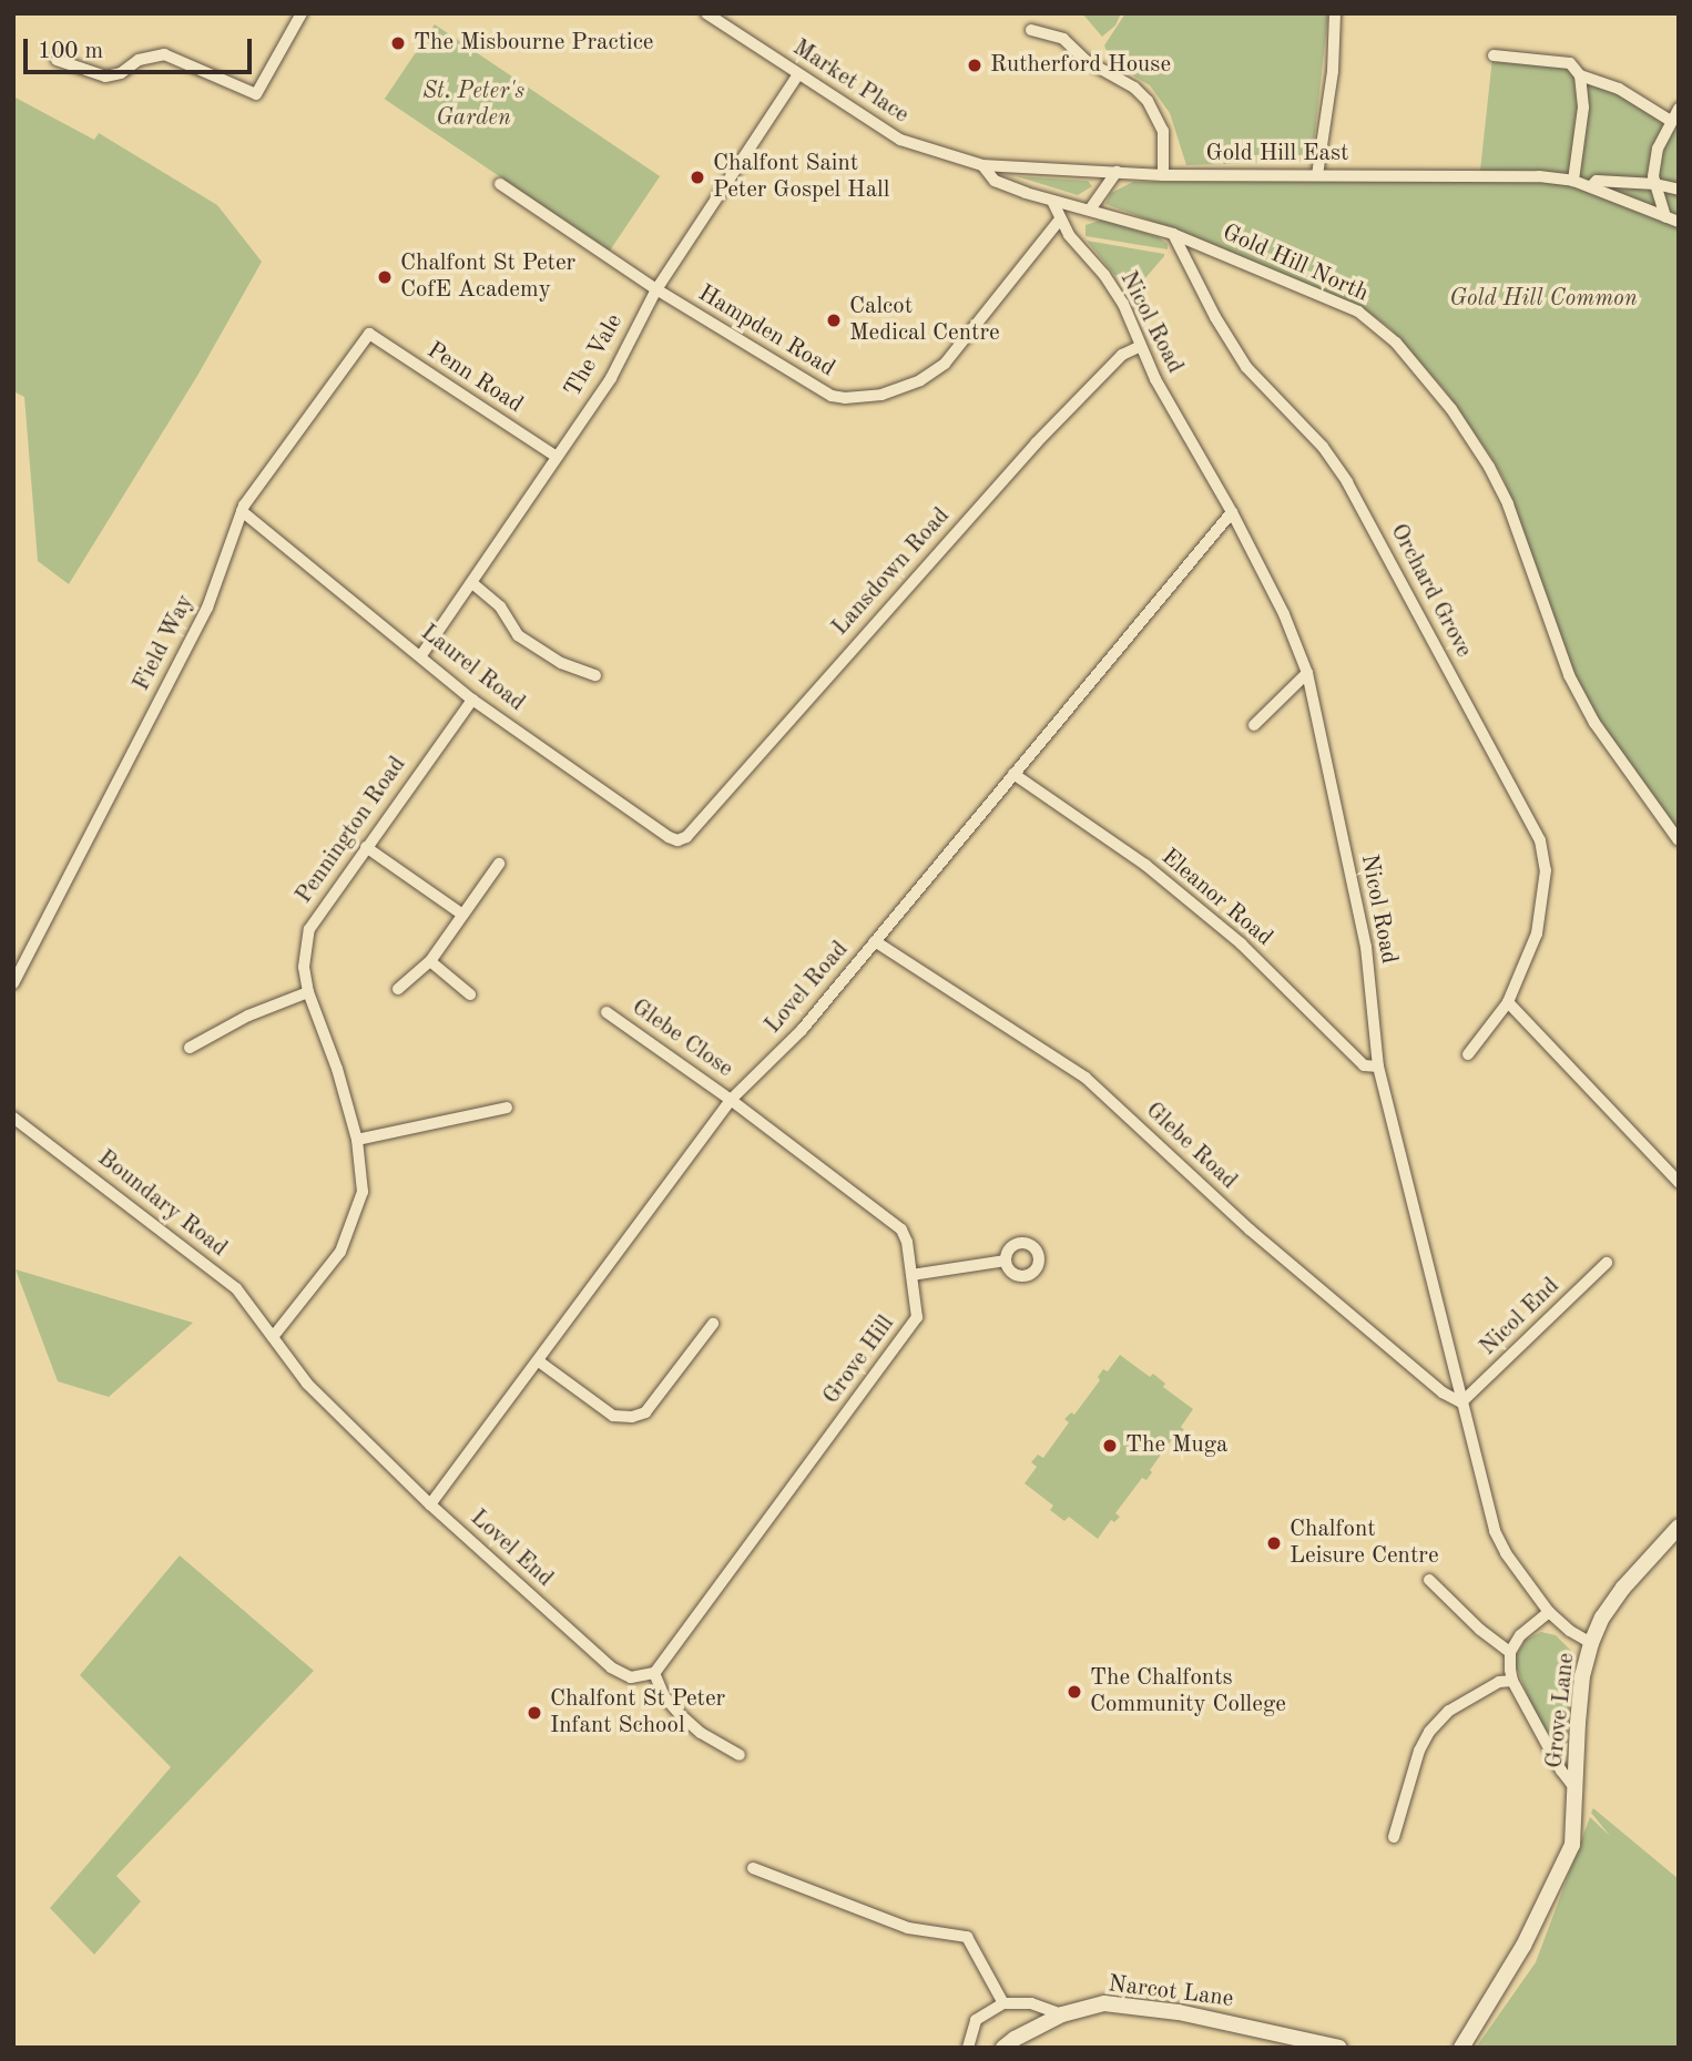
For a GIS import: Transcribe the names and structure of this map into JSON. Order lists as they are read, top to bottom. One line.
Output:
{"streets":{"street":["Market Place","Gold Hill East","Gold Hill North","Nicol Road","Hampden Road","The Vale","Penn Road","Lansdown Road","Orchard Grove","Field Way","Laurel Road","Pennington Road","Eleanor Road","Lovel Road","Glebe Close","Glebe Road","Boundary Road","Nicol End","Grove Hill","Lovel End","Grove Lane","Narcot Lane"]},"crossings":[["Market Place","Gold Hill East"],["Market Place","Gold Hill North"],["Market Place","The Vale"],["Gold Hill East","Gold Hill North"],["Gold Hill North","Nicol Road"],["Gold Hill North","Orchard Grove"],["Nicol Road","Hampden Road"],["Nicol Road","Lansdown Road"],["Nicol Road","Eleanor Road"],["Nicol Road","Lovel Road"],["Nicol Road","Glebe Road"],["Nicol Road","Nicol End"],["Nicol Road","Grove Lane"],["Hampden Road","The Vale"],["The Vale","Penn Road"],["The Vale","Laurel Road"],["Penn Road","Field Way"],["Lansdown Road","Laurel Road"],["Field Way","Laurel Road"],["Laurel Road","Pennington Road"],["Pennington Road","Boundary Road"],["Pennington Road","Lovel End"],["Eleanor Road","Lovel Road"],["Lovel Road","Glebe Close"],["Lovel Road","Glebe Road"],["Lovel Road","Grove Hill"],["Lovel Road","Lovel End"],["Glebe Close","Grove Hill"],["Glebe Road","Nicol End"],["Boundary Road","Lovel End"],["Grove Hill","Lovel End"]],"parks":["St. Peter's Garden","Gold Hill Common"],"places":["The Misbourne Practice","Rutherford House","Chalfont Saint Peter Gospel Hall","Chalfont St Peter CofE Academy","Calcot Medical Centre","The Muga","Chalfont Leisure Centre","The Chalfonts Community College","Chalfont St Peter Infant School"],"scale_bar":"100 m"}
